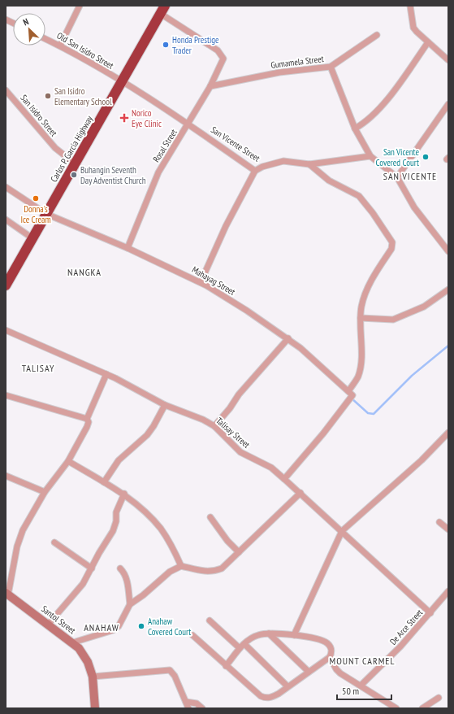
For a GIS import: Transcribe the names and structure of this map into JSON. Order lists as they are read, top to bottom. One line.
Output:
{"streets":{"highway":["Carlos P. Garcia Highway"],"main road":["Santol Street"],"street":["Old San Isidro Street","Gumamela Street","San Isidro Street","San Vicente Street","Rosal Street","Mahayag Street","Talisay Street","De Arce Street"]},"crossings":[["Old San Isidro Street","San Vicente Street"],["Old San Isidro Street","Carlos P. Garcia Highway"],["Gumamela Street","Rosal Street"],["San Isidro Street","Carlos P. Garcia Highway"],["San Vicente Street","Rosal Street"],["San Vicente Street","Carlos P. Garcia Highway"],["Rosal Street","Carlos P. Garcia Highway"],["Rosal Street","Mahayag Street"],["Carlos P. Garcia Highway","Mahayag Street"],["Talisay Street","De Arce Street"]],"districts":["SAN VICENTE","NANGKA","TALISAY","ANAHAW","MOUNT CARMEL"],"places":{"other":["Honda Prestige Trader","San Isidro Elementary School","San Vicente Covered Court","Buhangin Seventh Day Adventist Church","Donna's Ice Cream","Anahaw Covered Court"],"health":["Norico Eye Clinic"]},"scale_bar":"50 m","north":"top left"}
